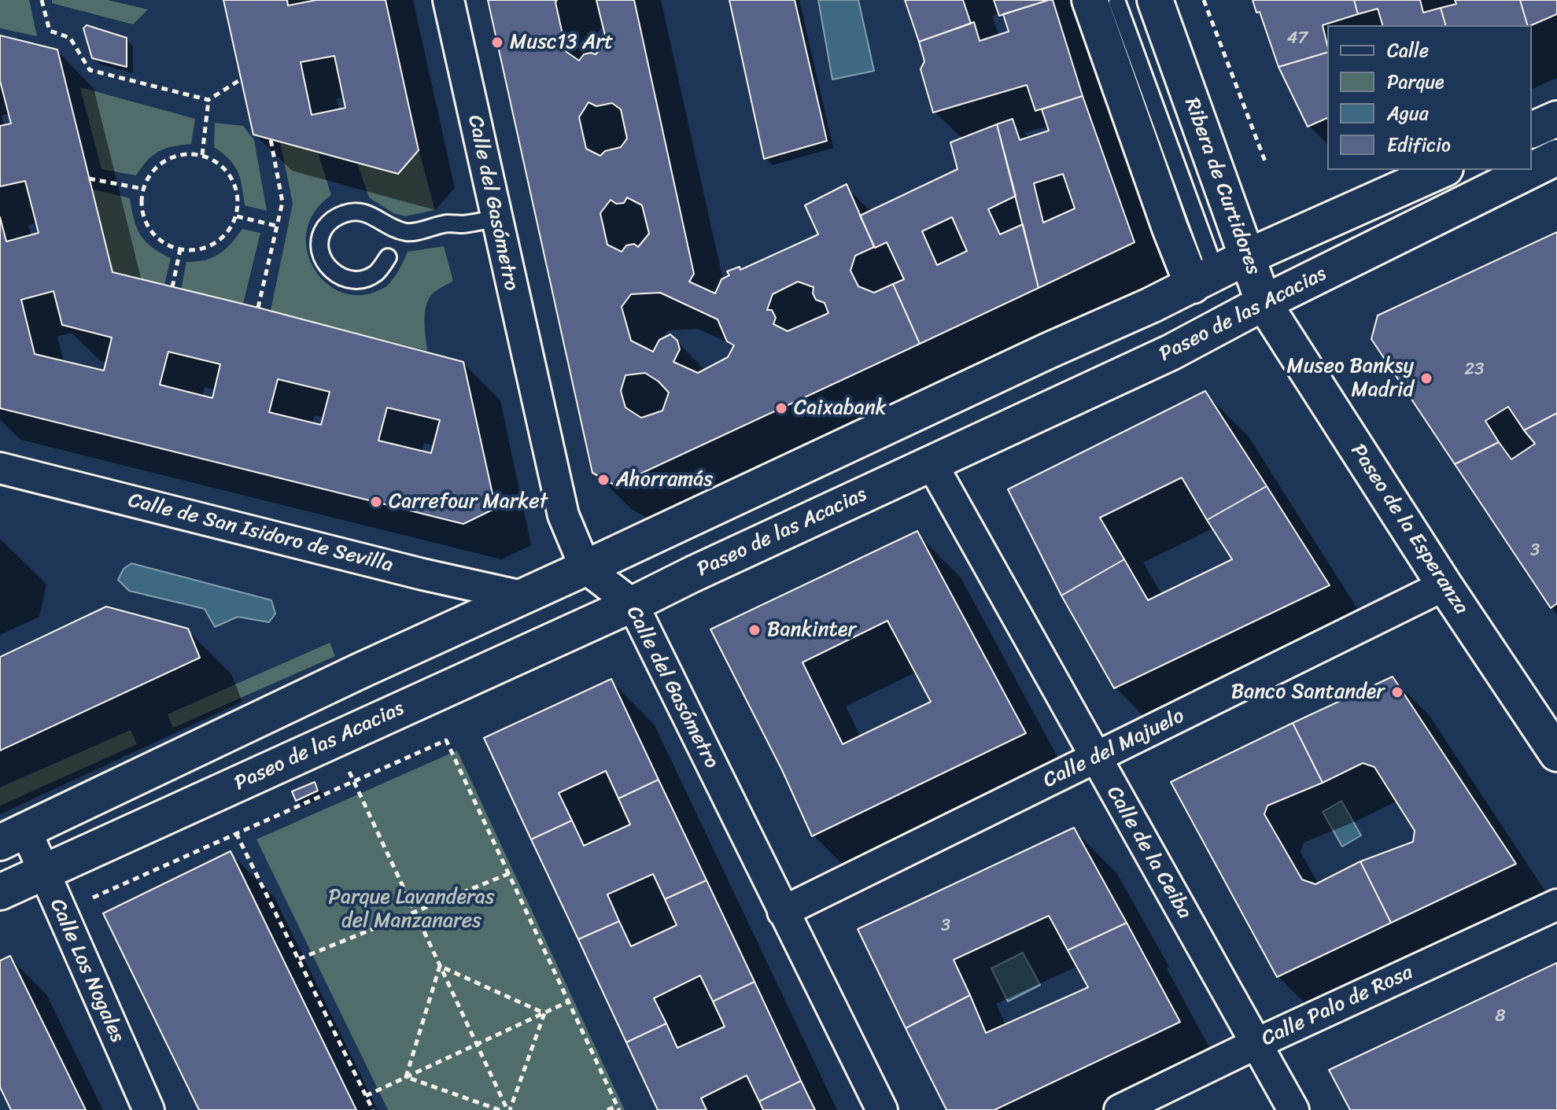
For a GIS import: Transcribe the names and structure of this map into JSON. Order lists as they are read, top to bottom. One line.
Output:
{"streets":{"main road":["Ribera de Curtidores","Paseo de las Acacias","Paseo de la Esperanza"],"street":["Calle del Gasómetro","Calle de San Isidoro de Sevilla","Calle del Majuelo","Calle de la Ceiba","Calle Los Nogales","Calle Palo de Rosa"]},"crossings":[["Ribera de Curtidores","Paseo de las Acacias"],["Ribera de Curtidores","Paseo de la Esperanza"],["Calle del Gasómetro","Paseo de las Acacias"],["Calle del Gasómetro","Calle del Majuelo"],["Paseo de las Acacias","Paseo de la Esperanza"],["Paseo de las Acacias","Calle de la Ceiba"],["Paseo de las Acacias","Calle Los Nogales"],["Paseo de la Esperanza","Calle del Majuelo"],["Calle del Majuelo","Calle de la Ceiba"],["Calle de la Ceiba","Calle Palo de Rosa"]],"parks":["Parque Lavanderas del Manzanares"],"places":["Musc13 Art","Museo Banksy Madrid","Caixabank","Ahorramás","Carrefour Market","Bankinter","Banco Santander"],"house_numbers":["47","23","3","3","8"],"legend":["Calle","Parque","Agua","Edificio"]}
